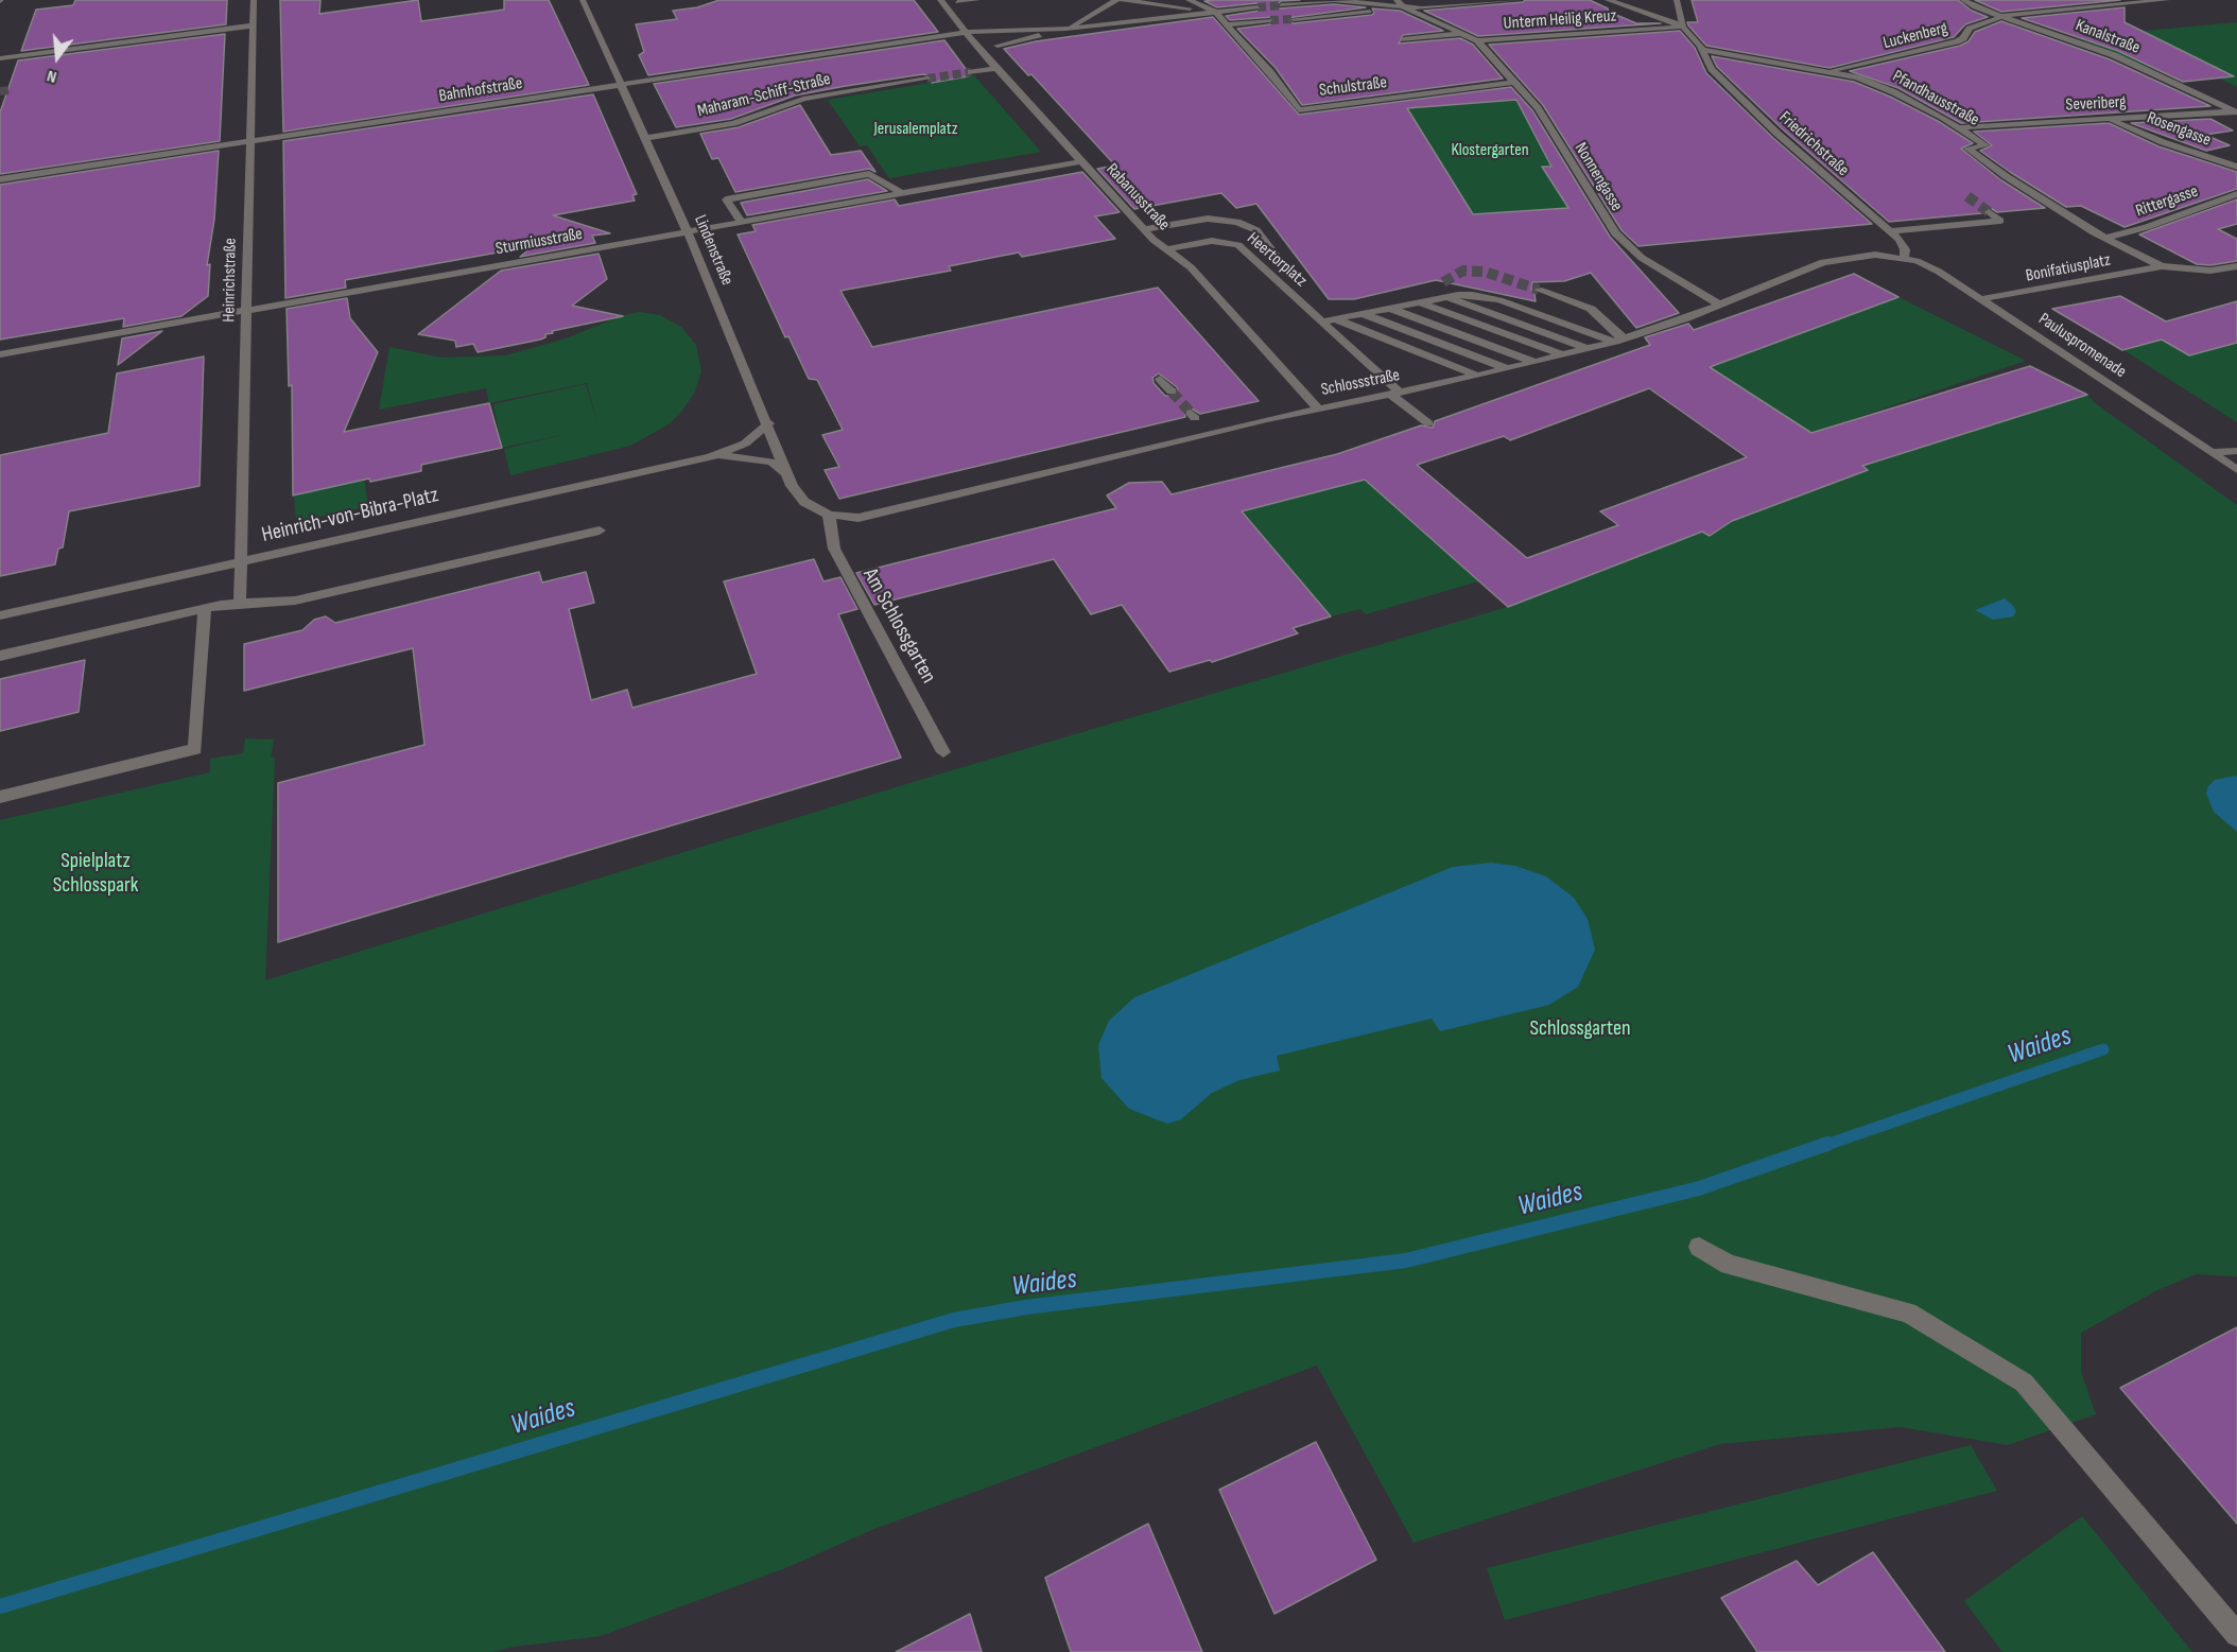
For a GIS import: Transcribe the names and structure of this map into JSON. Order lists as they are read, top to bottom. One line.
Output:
{"streets":{"street":["Unterm Heilig Kreuz","Luckenberg","Kanalstraße","Schulstraße","Bahnhofstraße","Maharam-Schiff-Straße","Pfandhausstraße","Severiberg","Rosengasse","Friedrichstraße","Nonnengasse","Rabanusstraße","Rittergasse","Sturmiusstraße","Lindenstraße","Heertorplatz","Bonifatiusplatz","Heinrichstraße","Pauluspromenade","Schlossstraße","Heinrich-von-Bibra-Platz","Am Schlossgarten"]},"crossings":[["Unterm Heilig Kreuz","Nonnengasse"],["Luckenberg","Kanalstraße"],["Luckenberg","Pfandhausstraße"],["Kanalstraße","Severiberg"],["Schulstraße","Nonnengasse"],["Bahnhofstraße","Rabanusstraße"],["Bahnhofstraße","Lindenstraße"],["Bahnhofstraße","Heinrichstraße"],["Maharam-Schiff-Straße","Lindenstraße"],["Pfandhausstraße","Severiberg"],["Pfandhausstraße","Friedrichstraße"],["Pfandhausstraße","Rittergasse"],["Pfandhausstraße","Bonifatiusplatz"],["Severiberg","Rosengasse"],["Friedrichstraße","Pauluspromenade"],["Friedrichstraße","Schlossstraße"],["Nonnengasse","Schlossstraße"],["Rabanusstraße","Sturmiusstraße"],["Rabanusstraße","Heertorplatz"],["Rabanusstraße","Schlossstraße"],["Sturmiusstraße","Lindenstraße"],["Sturmiusstraße","Heinrichstraße"],["Lindenstraße","Schlossstraße"],["Lindenstraße","Heinrich-von-Bibra-Platz"],["Lindenstraße","Am Schlossgarten"],["Heertorplatz","Schlossstraße"],["Bonifatiusplatz","Pauluspromenade"],["Heinrichstraße","Heinrich-von-Bibra-Platz"],["Pauluspromenade","Schlossstraße"],["Schlossstraße","Am Schlossgarten"]],"water":["Waides"],"parks":["Jerusalemplatz","Klostergarten","Spielplatz Schlosspark","Schlossgarten"],"north":"bottom"}
